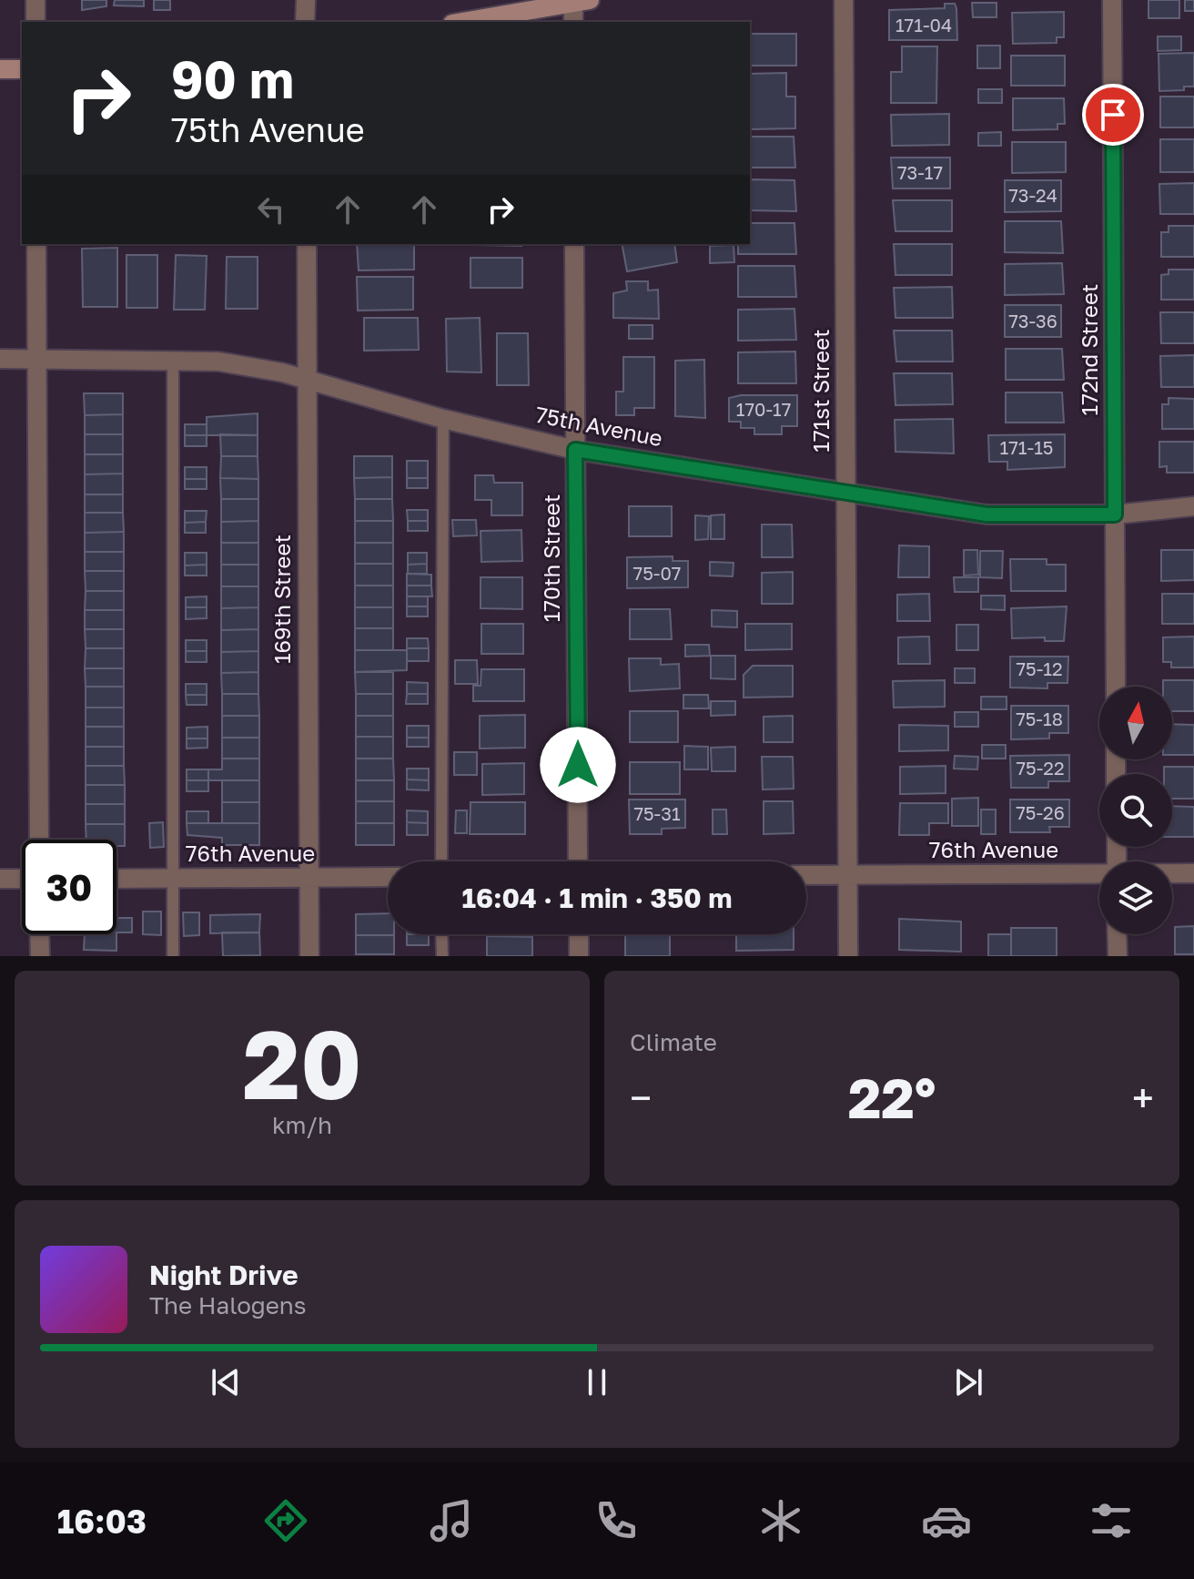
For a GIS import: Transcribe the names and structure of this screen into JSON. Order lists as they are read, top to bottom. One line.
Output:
{"streets":{"street":["172nd Street","171st Street","75th Avenue","170th Street","169th Street","76th Avenue"]},"crossings":[["172nd Street","75th Avenue"],["171st Street","75th Avenue"],["171st Street","76th Avenue"],["75th Avenue","170th Street"],["75th Avenue","169th Street"],["169th Street","76th Avenue"]],"house_numbers":["171-04","73-17","73-24","73-36","170-17","171-15","75-07","75-12","75-18","75-22","75-26","75-31"],"north":"top","page":{"turn":["90 m","75th Avenue"],"limit":"30","trip":"16:04 · 1 min · 350 m","tile":[["20","km/h"],"Climate"],"heat":["−","22°","+"],"song":["Night Drive","The Halogens"],"tabs":"16:03"}}
